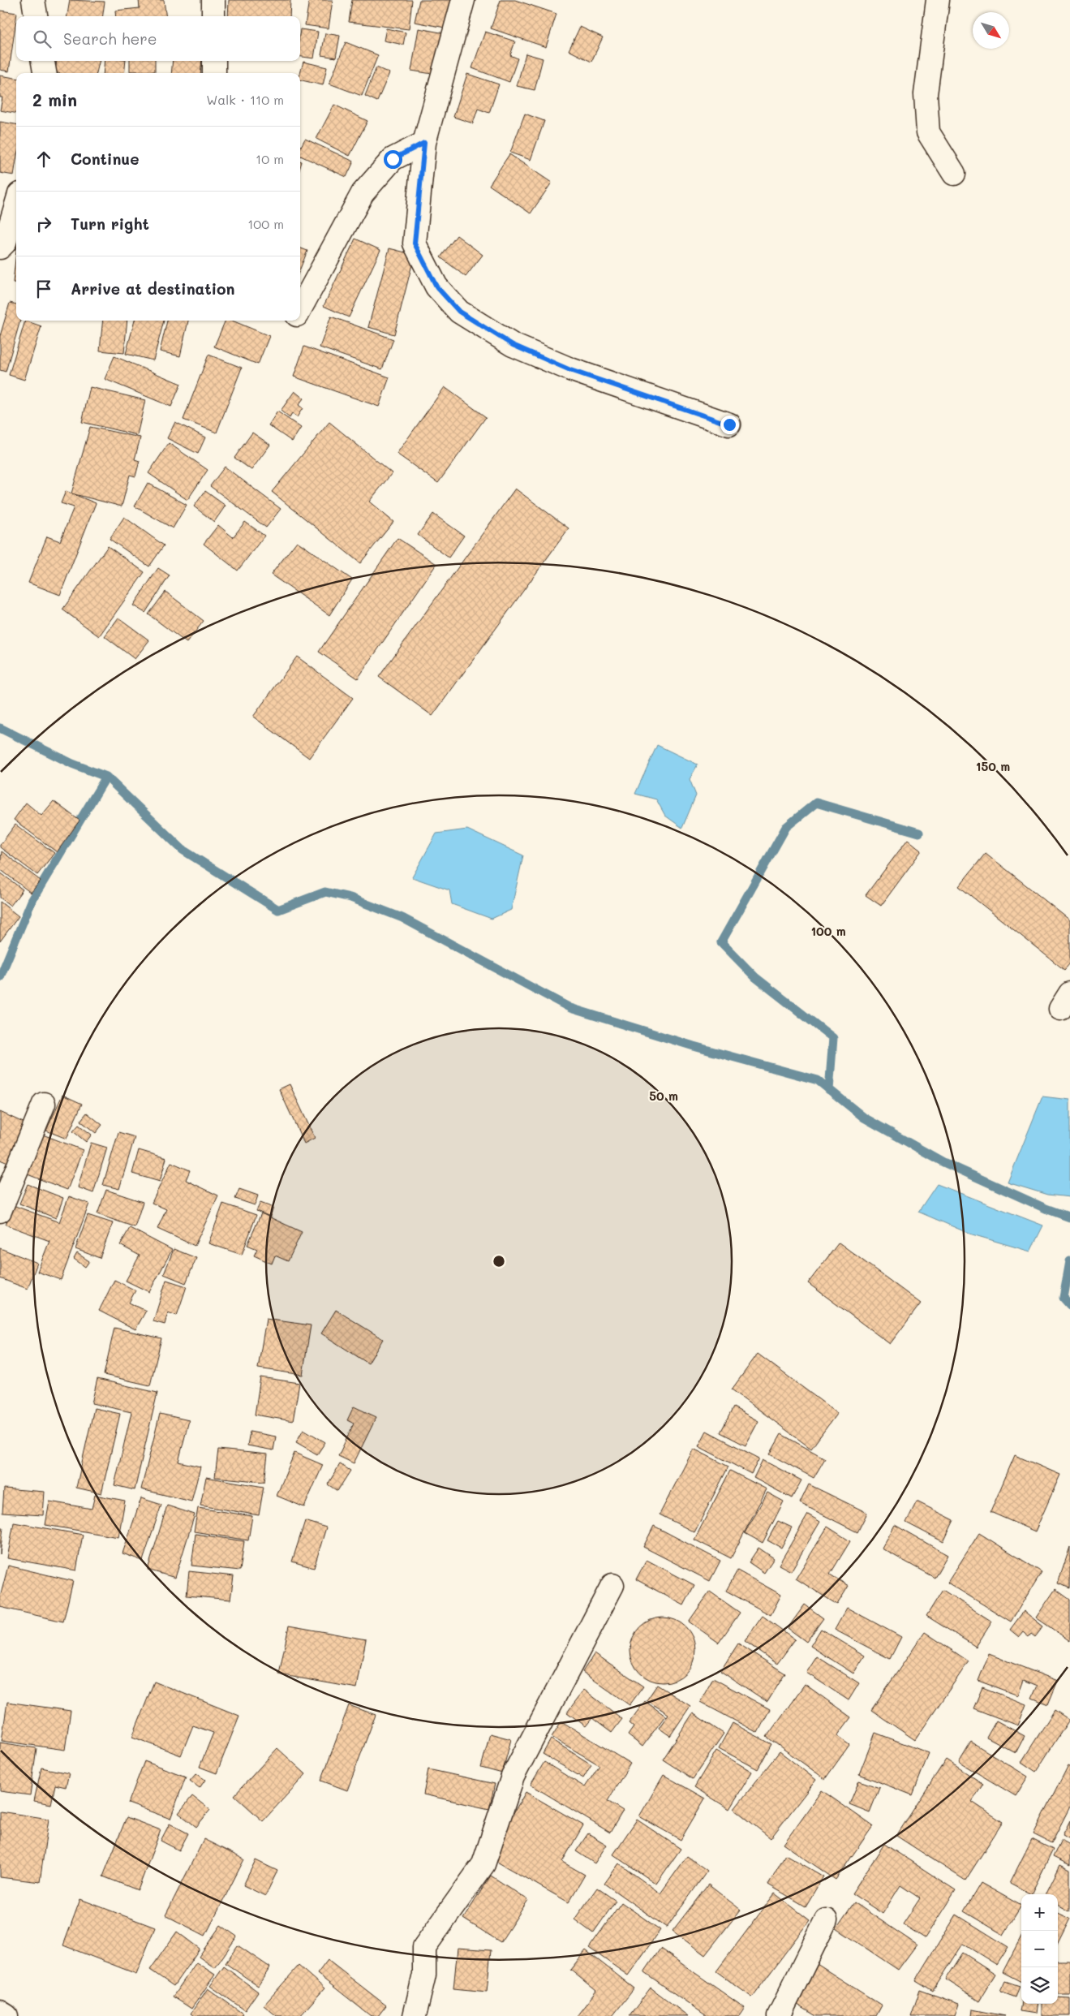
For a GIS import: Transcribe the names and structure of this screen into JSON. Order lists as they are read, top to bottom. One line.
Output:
{"north":"bottom right","page":{"search":"Search here","heading":["2 min","Walk · 110 m"],"list":[["Continue","10 m"],["Turn right","100 m"],"Arrive at destination"],"map_buttons":["+","−"]},"rings":["150 m","100 m","50 m"]}
